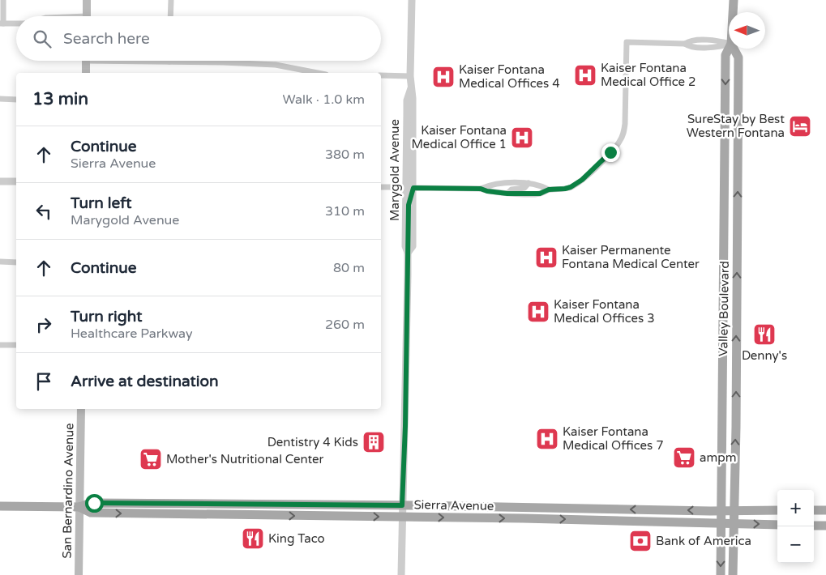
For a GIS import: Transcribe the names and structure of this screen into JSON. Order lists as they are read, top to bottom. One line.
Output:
{"streets":{"main road":["Valley Boulevard","San Bernardino Avenue","Sierra Avenue"],"street":["Marygold Avenue"]},"crossings":[["Valley Boulevard","Sierra Avenue"],["San Bernardino Avenue","Sierra Avenue"]],"places":{"hospital":["Kaiser Fontana Medical Office 2","Kaiser Fontana Medical Offices 4","Kaiser Fontana Medical Office 1","Kaiser Permanente Fontana Medical Center","Kaiser Fontana Medical Offices 3","Kaiser Fontana Medical Offices 7"],"hotel":["SureStay by Best Western Fontana"],"restaurant":["Denny's","King Taco"],"building":["Dentistry 4 Kids"],"supermarket":["ampm","Mother's Nutritional Center"],"bank":["Bank of America"]},"north":"left","page":{"search":"Search here","heading":["13 min","Walk · 1.0 km"],"list":[["Continue","Sierra Avenue","380 m"],["Turn left","Marygold Avenue","310 m"],["Continue","80 m"],["Turn right","Healthcare Parkway","260 m"],"Arrive at destination"],"map_buttons":["+","−"]}}
